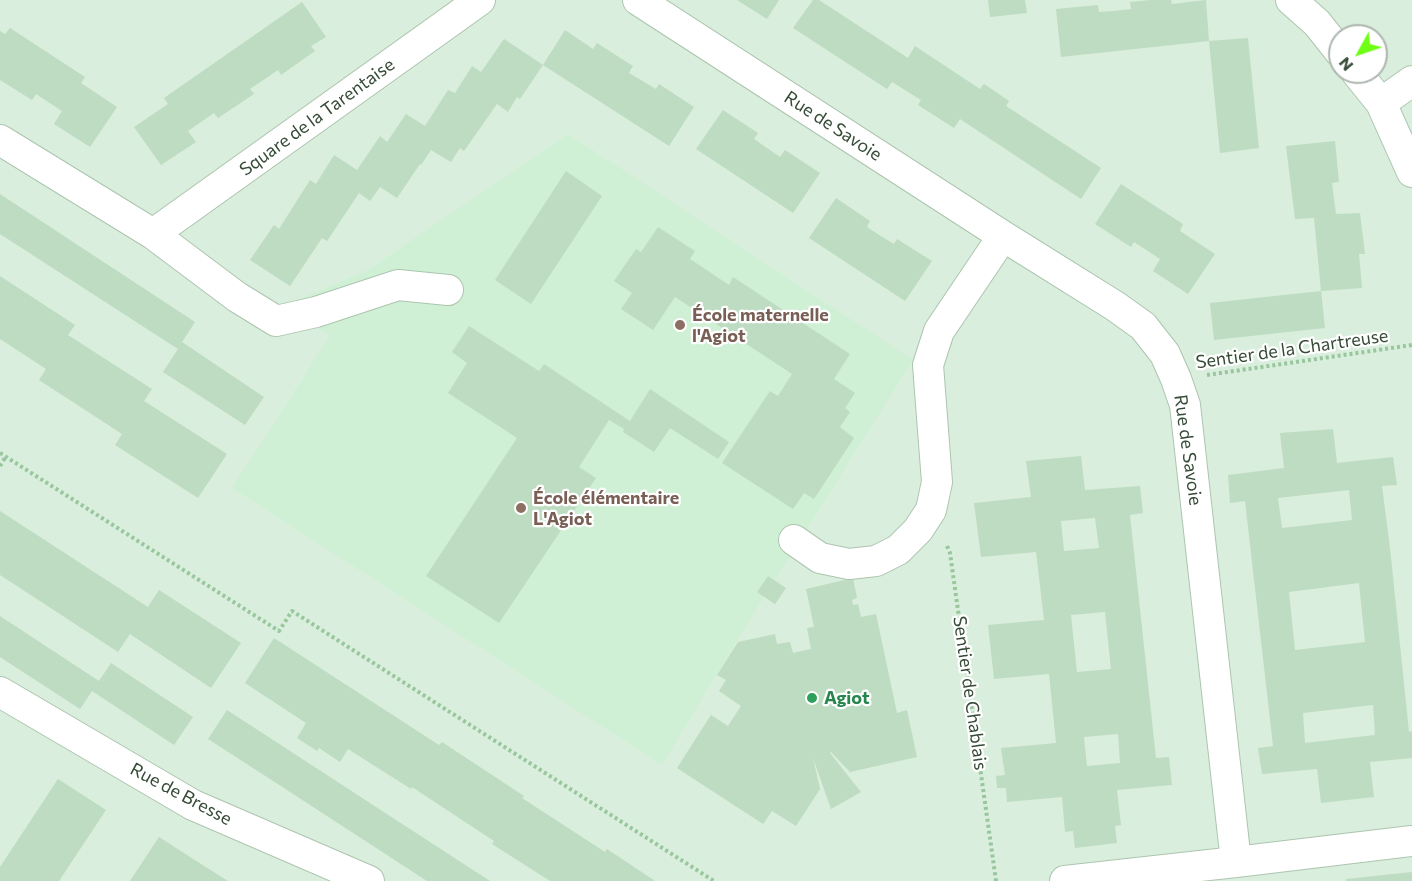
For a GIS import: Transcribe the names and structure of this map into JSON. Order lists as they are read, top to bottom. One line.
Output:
{"streets":{"street":["Square de la Tarentaise","Rue de Savoie","Rue de Bresse"],"path":["Sentier de la Chartreuse","Sentier de Chablais"]},"crossings":[["Rue de Savoie","Sentier de la Chartreuse"]],"places":["École maternelle l'Agiot","École élémentaire L'Agiot","Agiot"],"north":"bottom left"}
